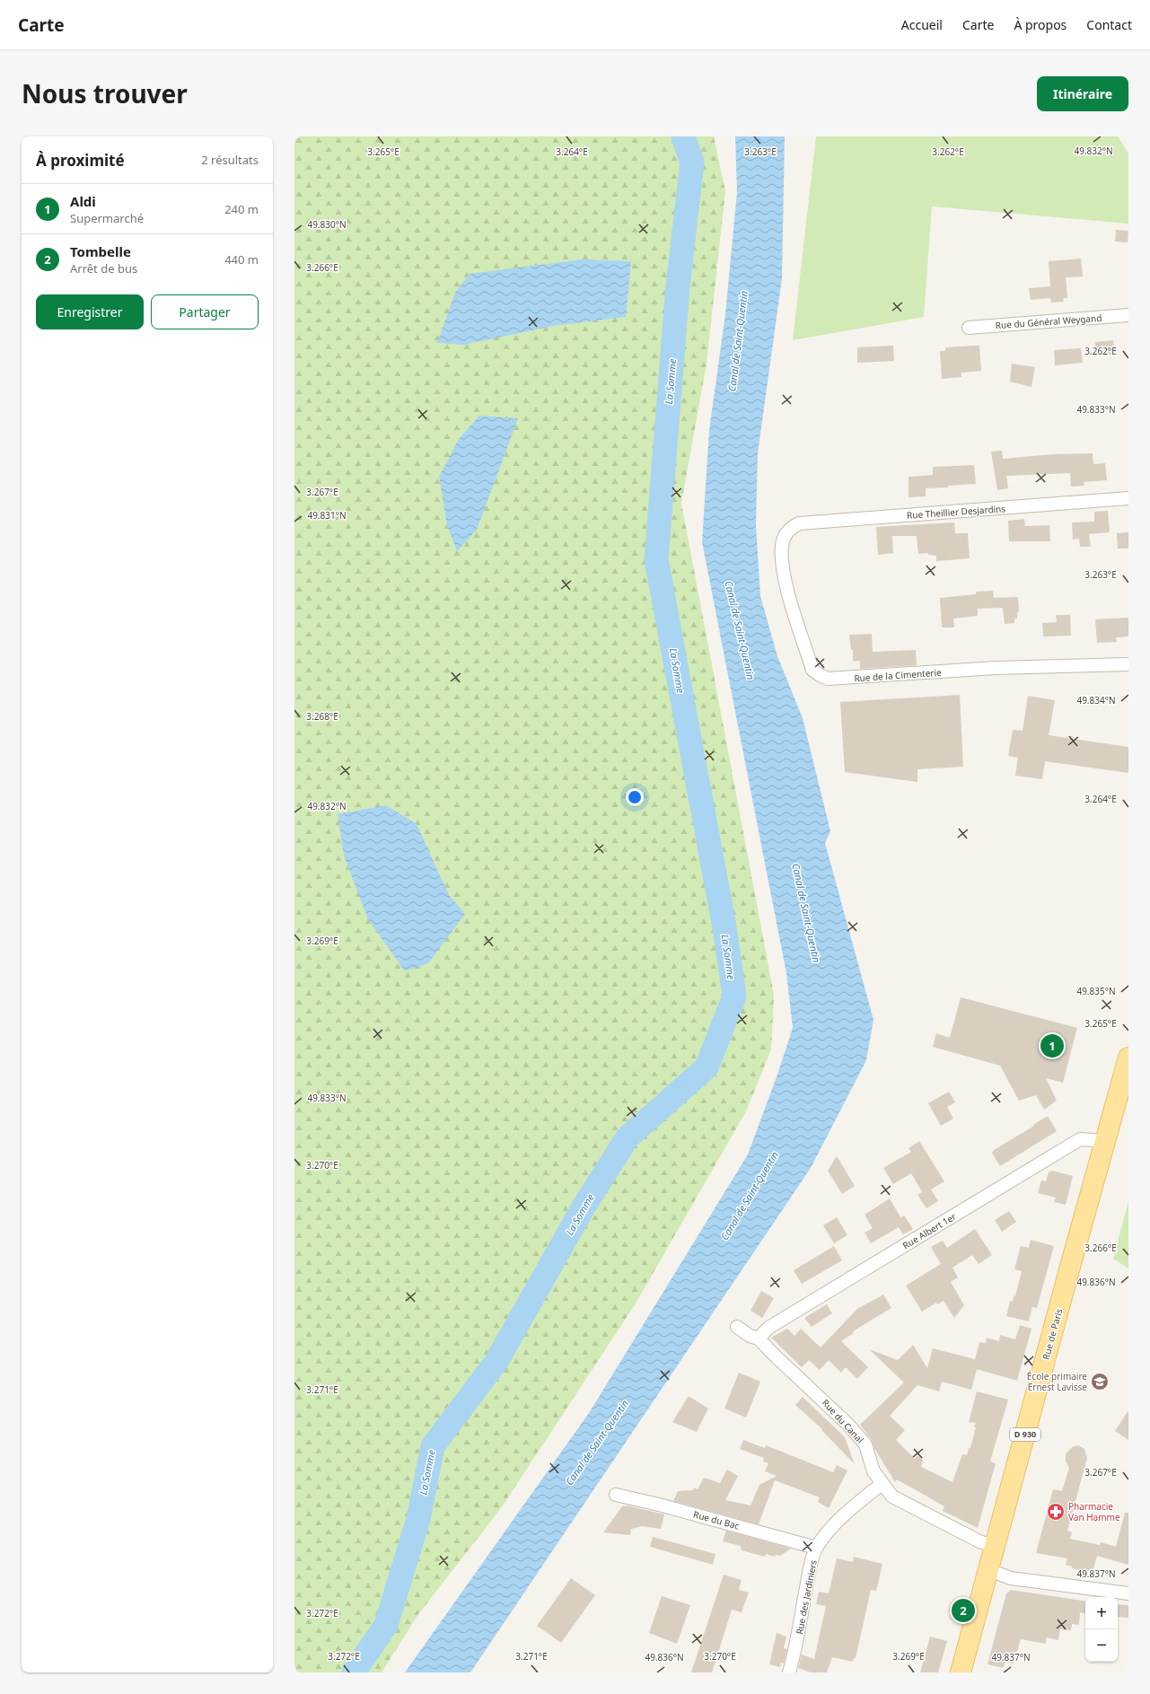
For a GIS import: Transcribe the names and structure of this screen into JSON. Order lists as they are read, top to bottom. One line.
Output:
{"streets":{"main road":["Rue de Paris","D 930"],"street":["Rue du Général Weygand","Rue Theillier Desjardins","Rue de la Cimenterie","Rue Albert 1er","Rue du Canal","Rue du Bac","Rue des Jardiniers"]},"crossings":[["Rue Theillier Desjardins","Rue de la Cimenterie"],["Rue Albert 1er","Rue de Paris"],["Rue Albert 1er","Rue du Canal"],["Rue de Paris","Rue du Canal"],["Rue du Canal","Rue des Jardiniers"],["Rue du Bac","Rue des Jardiniers"]],"water":["Canal de Saint-Quentin","La Somme"],"places":{"school or university":["École primaire Ernest Lavisse"],"pharmacy":["Pharmacie Van Hamme"]},"page":{"header":"Carte","nav":["Accueil","Carte","À propos","Contact"],"title":"Nous trouver","buttons":["Itinéraire",["Enregistrer","Partager"]],"heading":["À proximité","2 résultats"],"list":[{"mark":"1","name":"Aldi","note":"Supermarché","value":"240 m"},{"mark":"2","name":"Tombelle","note":"Arrêt de bus","value":"440 m"}],"pins":["1","2"],"map_buttons":["+","−"]},"coordinates":["49.832°N","3.265°E","3.264°E","3.263°E","3.262°E","49.830°N","3.266°E","49.833°N","3.267°E","49.831°N","49.834°N","3.268°E","3.269°E","49.835°N","3.270°E","49.836°N","3.271°E","49.837°N","3.272°E"]}
